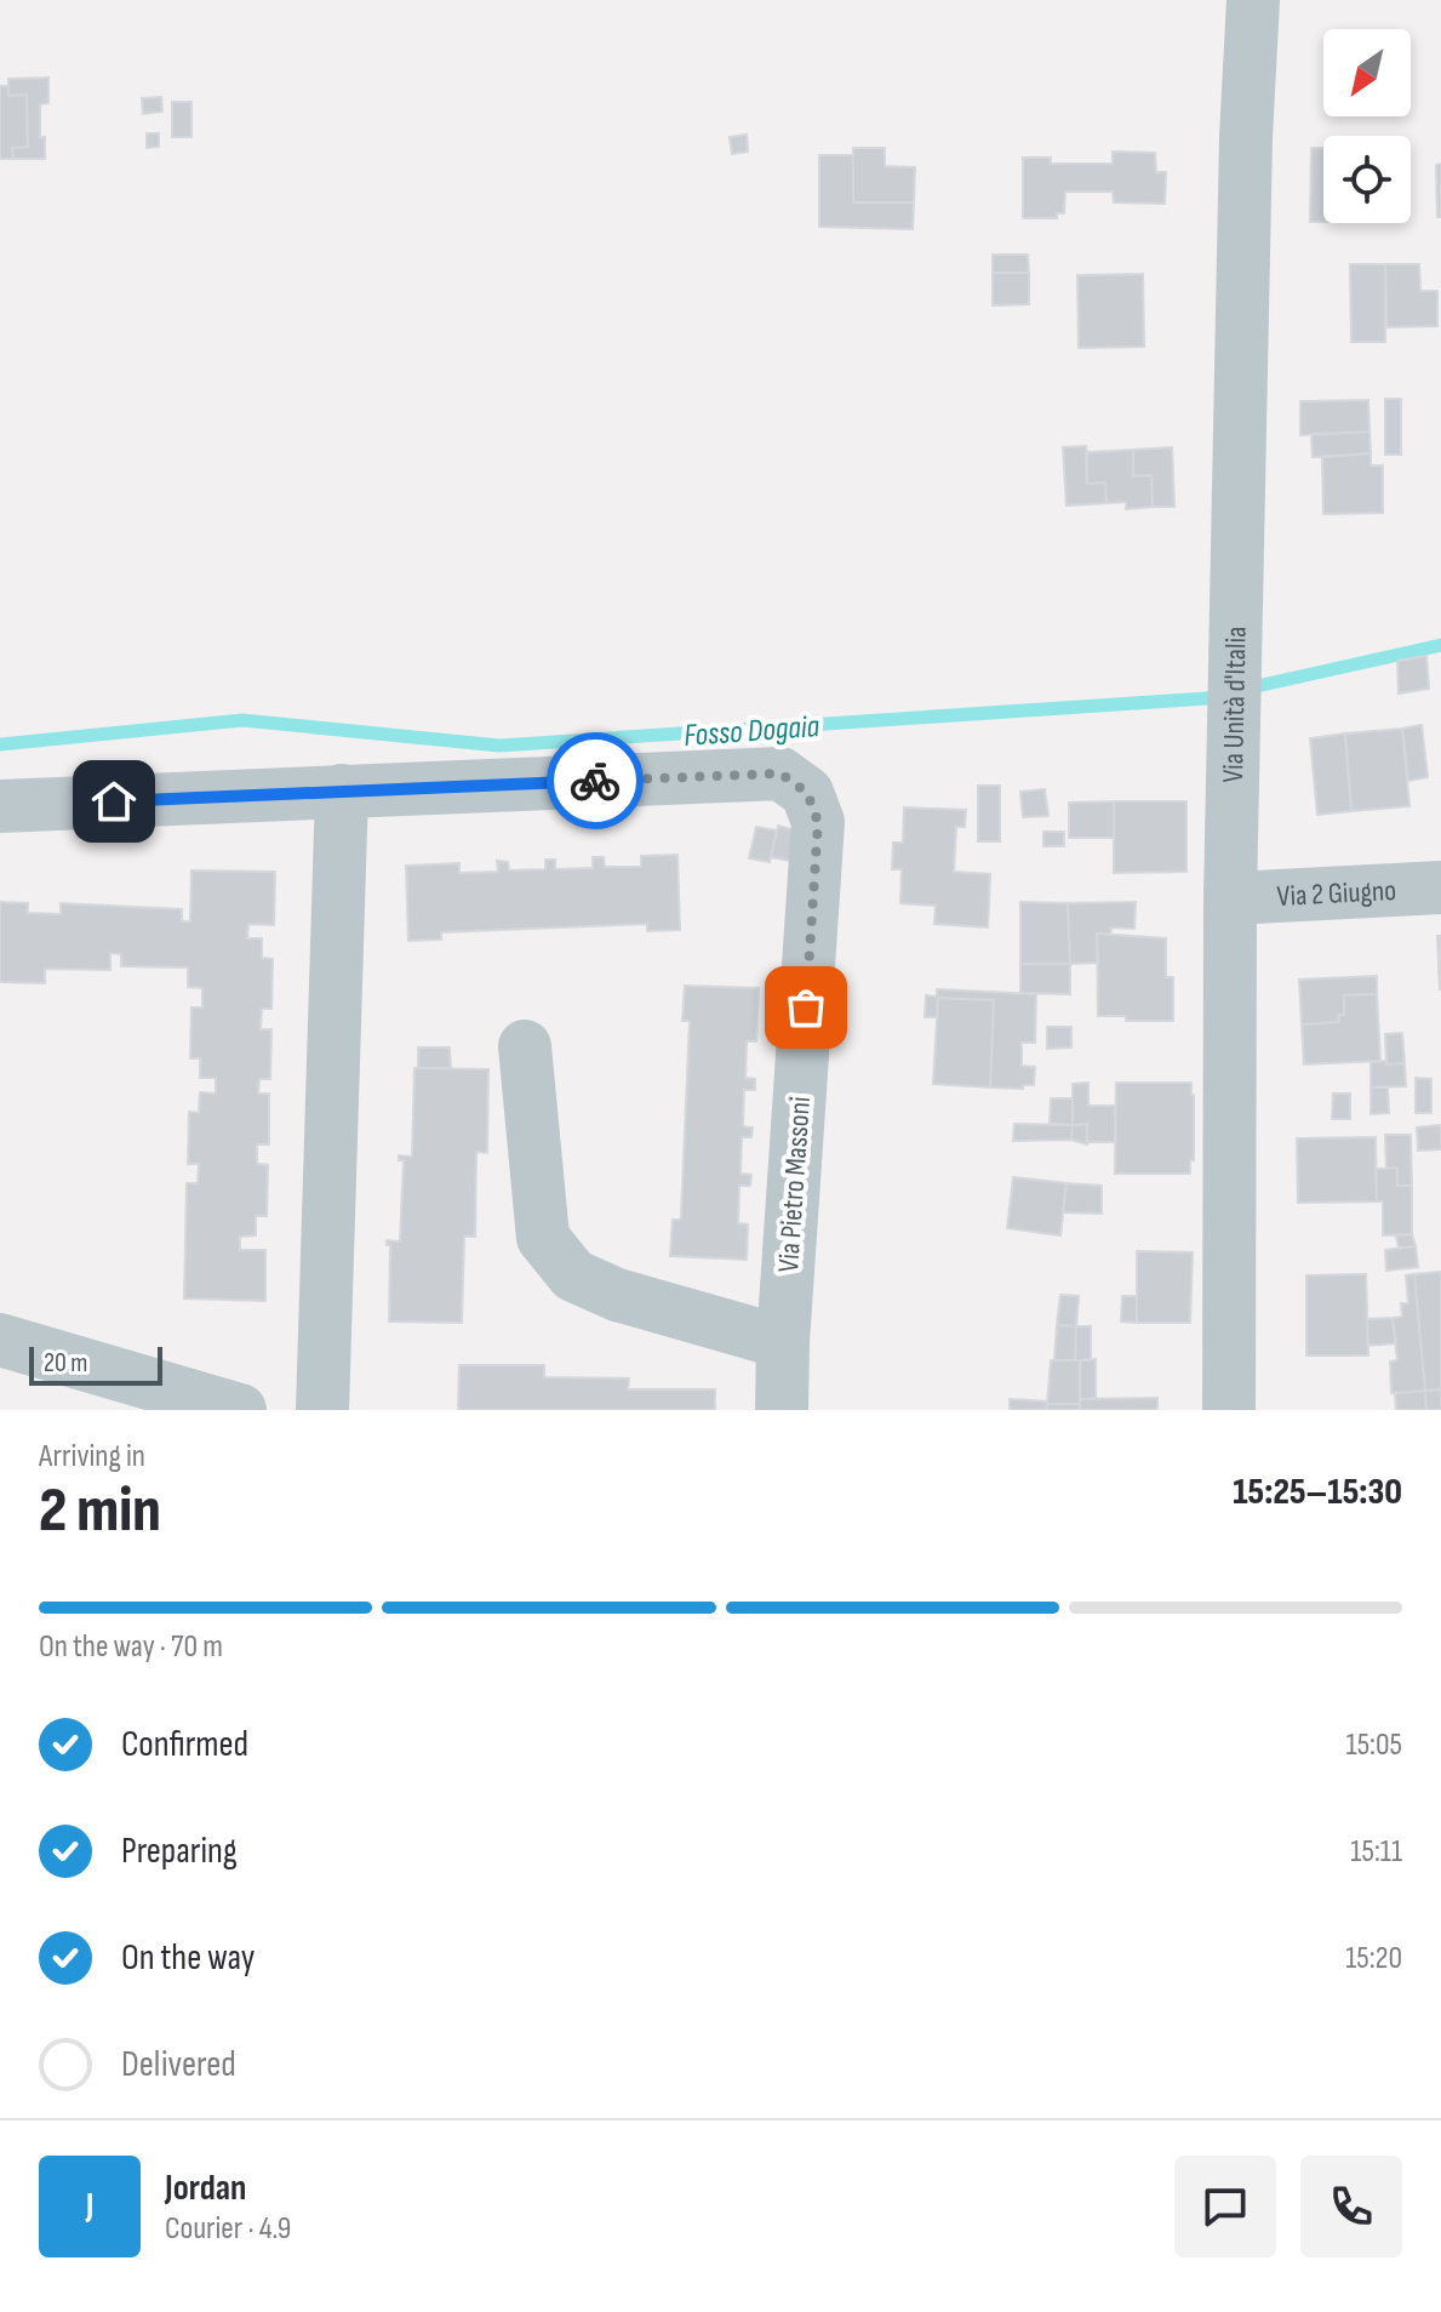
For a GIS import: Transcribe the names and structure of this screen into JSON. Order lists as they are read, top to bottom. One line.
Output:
{"streets":{"street":["Via Unità d'Italia","Via 2 Giugno","Via Pietro Massoni"]},"crossings":[["Via Unità d'Italia","Via 2 Giugno"]],"water":["Fosso Dogaia"],"scale_bar":"20 m","north":"bottom left","page":{"scale":"20 m","heading":["2 min","Arriving in","15:25–15:30"],"panel":["Jordan","Courier · 4.9"],"bar":"On the way · 70 m","list":[["Confirmed","15:05"],["Preparing","15:11"],["On the way","15:20"],"Delivered"],"round":"J"}}
